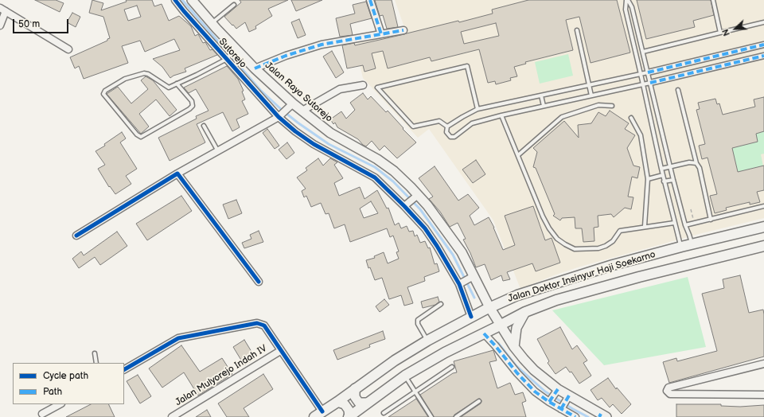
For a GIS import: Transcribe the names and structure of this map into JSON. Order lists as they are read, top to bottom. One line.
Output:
{"streets":{"main road":["Jalan Raya Sutorejo","Jalan Doktor Insinyur Haji Soekarno"],"street":["Sutorejo","Jalan Mulyorejo Indah IV"]},"crossings":[["Sutorejo","Jalan Doktor Insinyur Haji Soekarno"],["Jalan Raya Sutorejo","Jalan Doktor Insinyur Haji Soekarno"]],"legend":["Cycle path","Path"],"scale_bar":"50 m","north":"left"}
